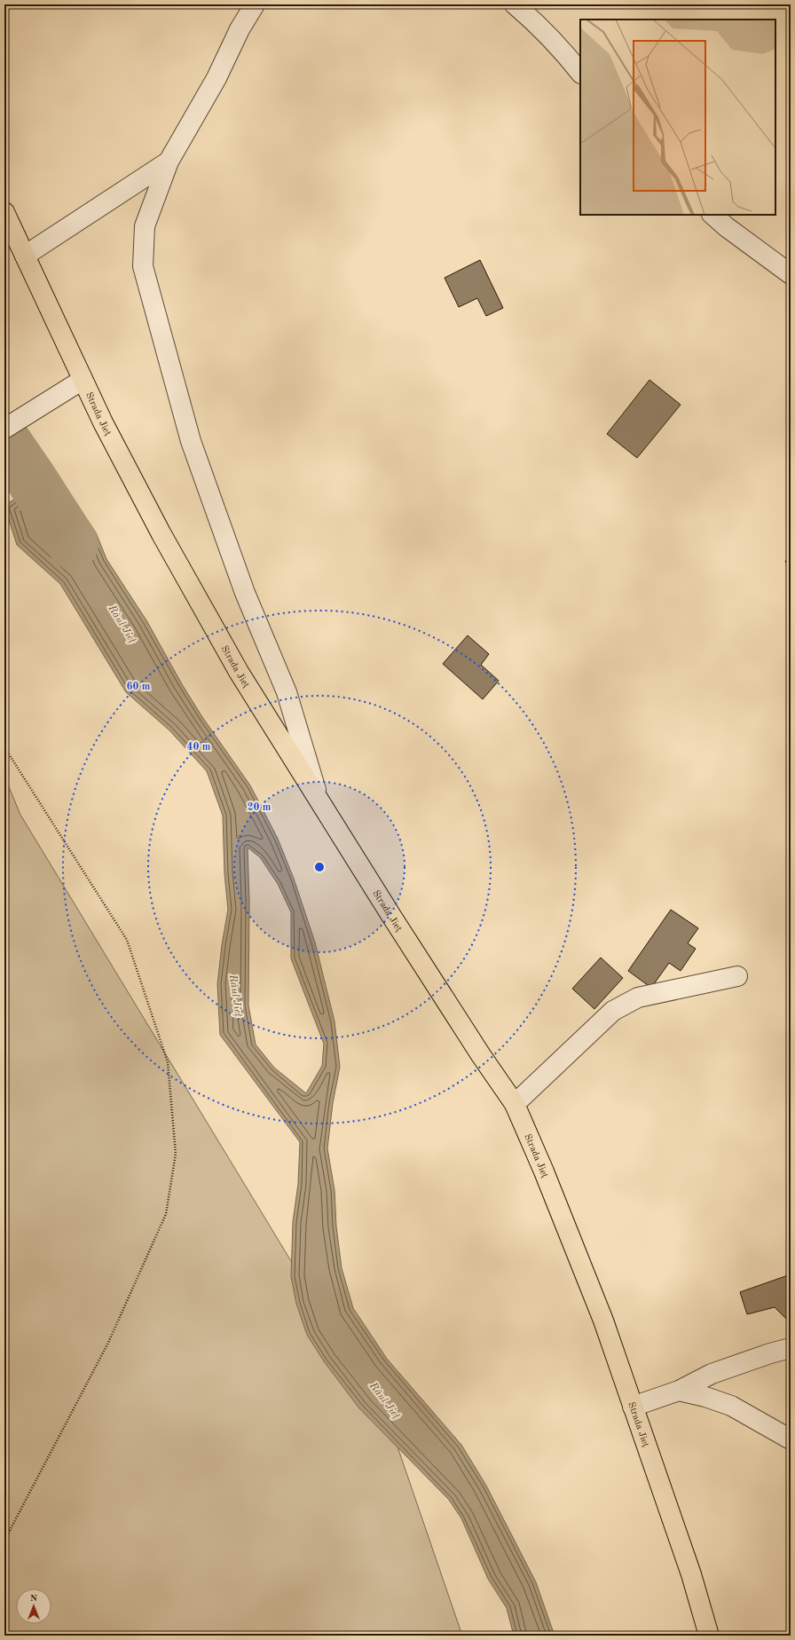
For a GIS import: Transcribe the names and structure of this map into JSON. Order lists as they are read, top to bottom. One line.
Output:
{"streets":{"main road":["Strada Jieț"]},"water":["Râul Jieț"],"north":"top","rings":["60 m","40 m","20 m"]}
